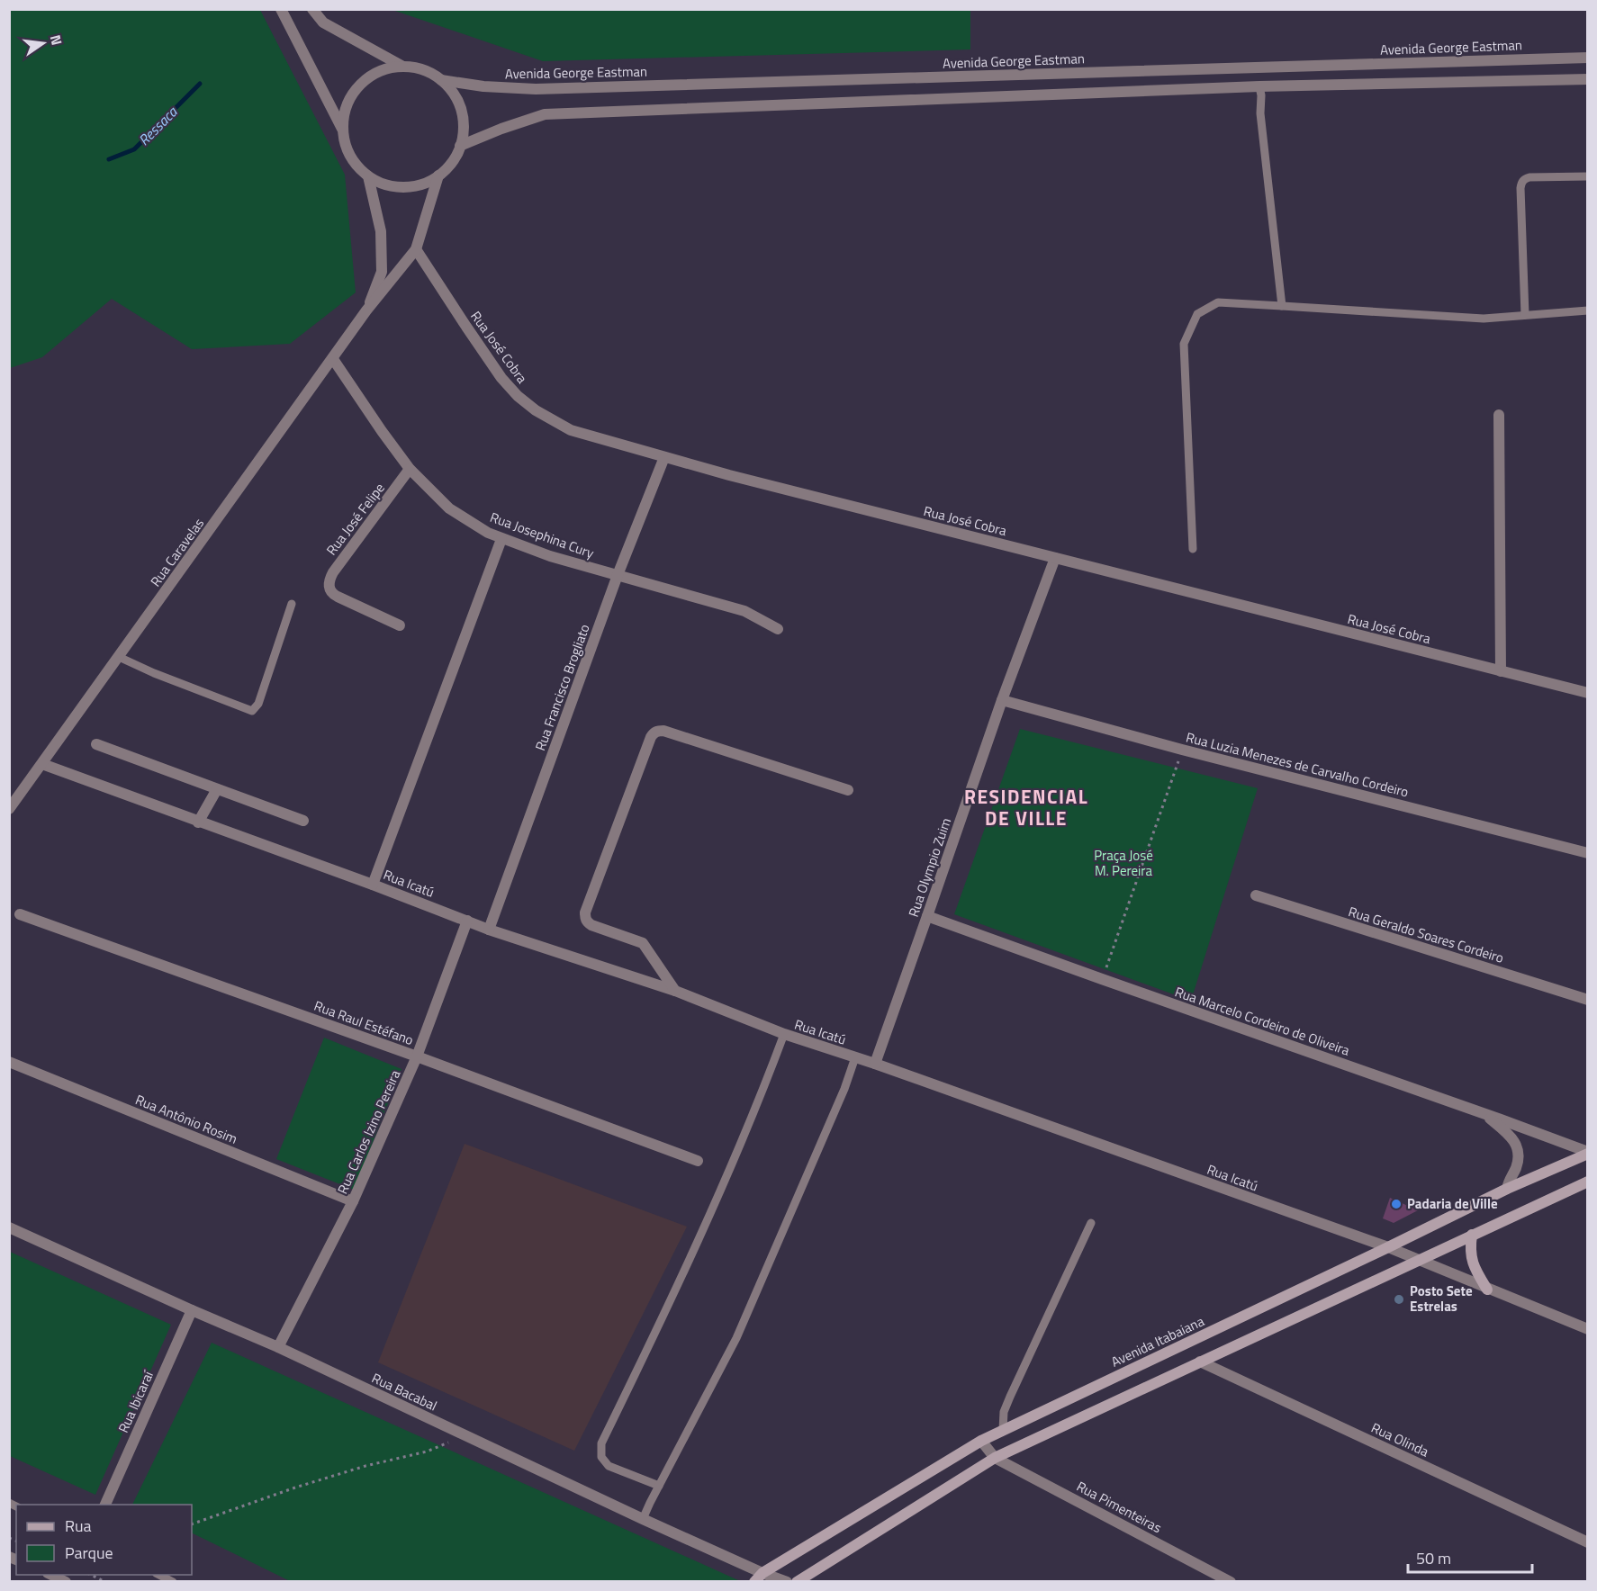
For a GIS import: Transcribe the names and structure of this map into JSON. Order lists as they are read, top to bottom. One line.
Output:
{"streets":{"main road":["Avenida Itabaiana"],"street":["Avenida George Eastman","Rua José Cobra","Rua José Felipe","Rua Josephina Cury","Rua Caravelas","Rua Francisco Brogliato","Rua Luzia Menezes de Carvalho Cordeiro","Rua Olympio Zuim","Rua Icatú","Rua Geraldo Soares Cordeiro","Rua Marcelo Cordeiro de Oliveira","Rua Raul Estéfano","Rua Antônio Rosim","Rua Carlos Izino Pereira","Rua Bacabal","Rua Ibicaraí","Rua Olinda","Rua Pimenteiras"]},"crossings":[["Rua José Cobra","Rua Francisco Brogliato"],["Rua José Cobra","Rua Olympio Zuim"],["Rua José Felipe","Rua Josephina Cury"],["Rua Josephina Cury","Rua Caravelas"],["Rua Josephina Cury","Rua Francisco Brogliato"],["Rua Caravelas","Rua Icatú"],["Rua Francisco Brogliato","Rua Icatú"],["Rua Luzia Menezes de Carvalho Cordeiro","Rua Olympio Zuim"],["Rua Olympio Zuim","Rua Icatú"],["Rua Olympio Zuim","Rua Marcelo Cordeiro de Oliveira"],["Rua Icatú","Rua Carlos Izino Pereira"],["Rua Icatú","Avenida Itabaiana"],["Rua Marcelo Cordeiro de Oliveira","Avenida Itabaiana"],["Rua Raul Estéfano","Rua Carlos Izino Pereira"],["Rua Antônio Rosim","Rua Carlos Izino Pereira"],["Rua Carlos Izino Pereira","Rua Bacabal"],["Avenida Itabaiana","Rua Bacabal"],["Rua Bacabal","Rua Ibicaraí"]],"districts":["RESIDENCIAL DE VILLE"],"water":["Ressaca"],"parks":["Praça José M. Pereira"],"places":["Padaria de Ville","Posto Sete Estrelas"],"legend":["Rua","Parque"],"scale_bar":"50 m","north":"right"}
